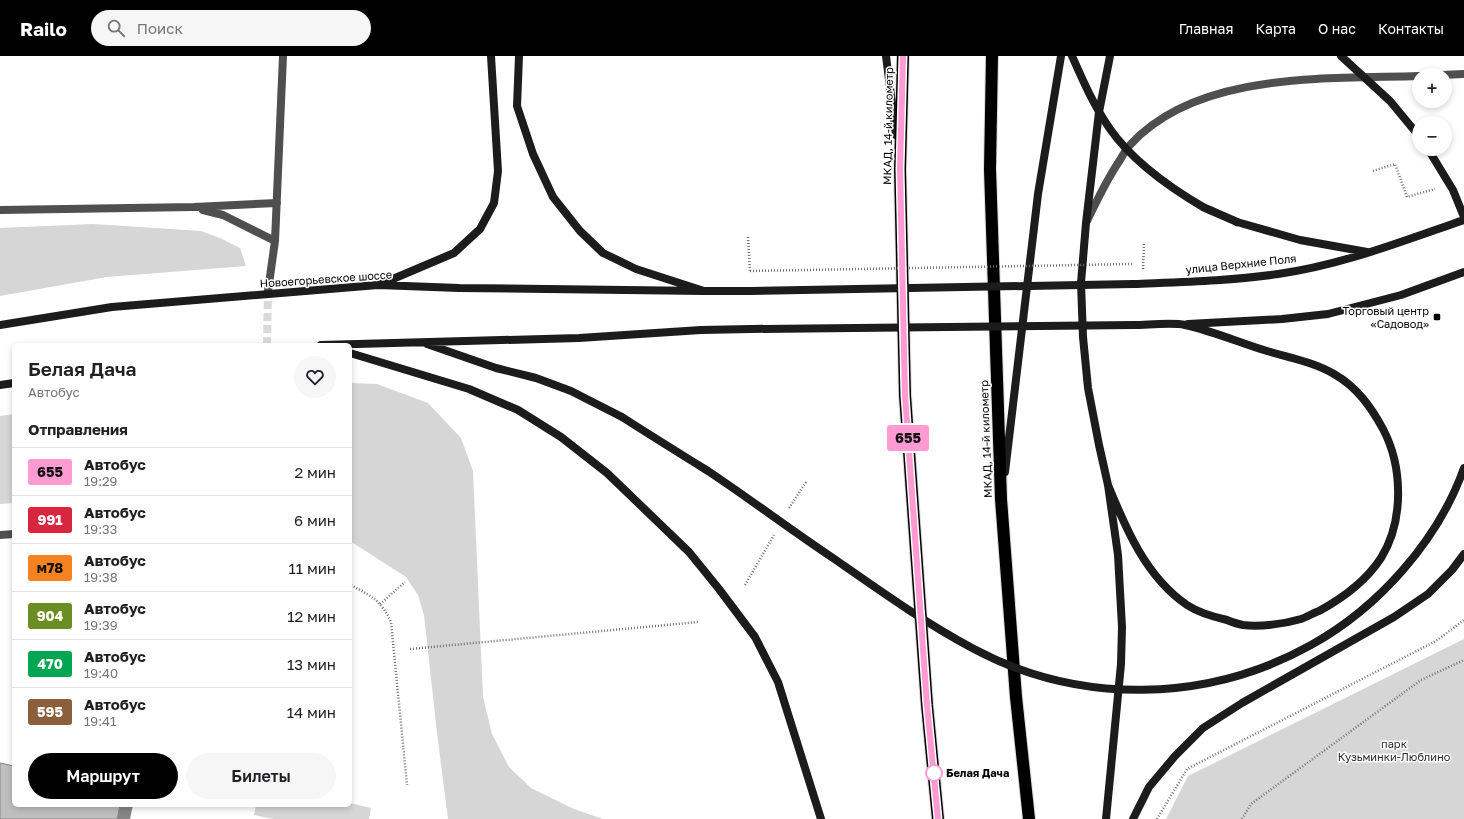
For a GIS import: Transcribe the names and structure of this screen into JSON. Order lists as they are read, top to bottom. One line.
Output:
{"streets":{"highway":["МКАД, 14-й километр"],"main road":["улица Верхние Поля","Новоегорьевское шоссе"]},"crossings":[["улица Верхние Поля","Новоегорьевское шоссе"]],"parks":["парк Кузьминки-Люблино"],"places":{"transit":["Торговый центр «Садовод»"],"other":["Белая Дача"]},"lines":["bus line 655"],"page":{"header":"Railo","search":"Поиск","nav":["Главная","Карта","О нас","Контакты"],"on_map":"655","map_buttons":["+","−"],"heading":[["Белая Дача","Автобус"],"Отправления"],"list":[{"mark":"655","name":"Автобус","note":"19:29","value":"2 мин"},{"mark":"991","name":"Автобус","note":"19:33","value":"6 мин"},{"mark":"м78","name":"Автобус","note":"19:38","value":"11 мин"},{"mark":"904","name":"Автобус","note":"19:39","value":"12 мин"},{"mark":"470","name":"Автобус","note":"19:40","value":"13 мин"},{"mark":"595","name":"Автобус","note":"19:41","value":"14 мин"}],"buttons":["Маршрут","Билеты"]}}
